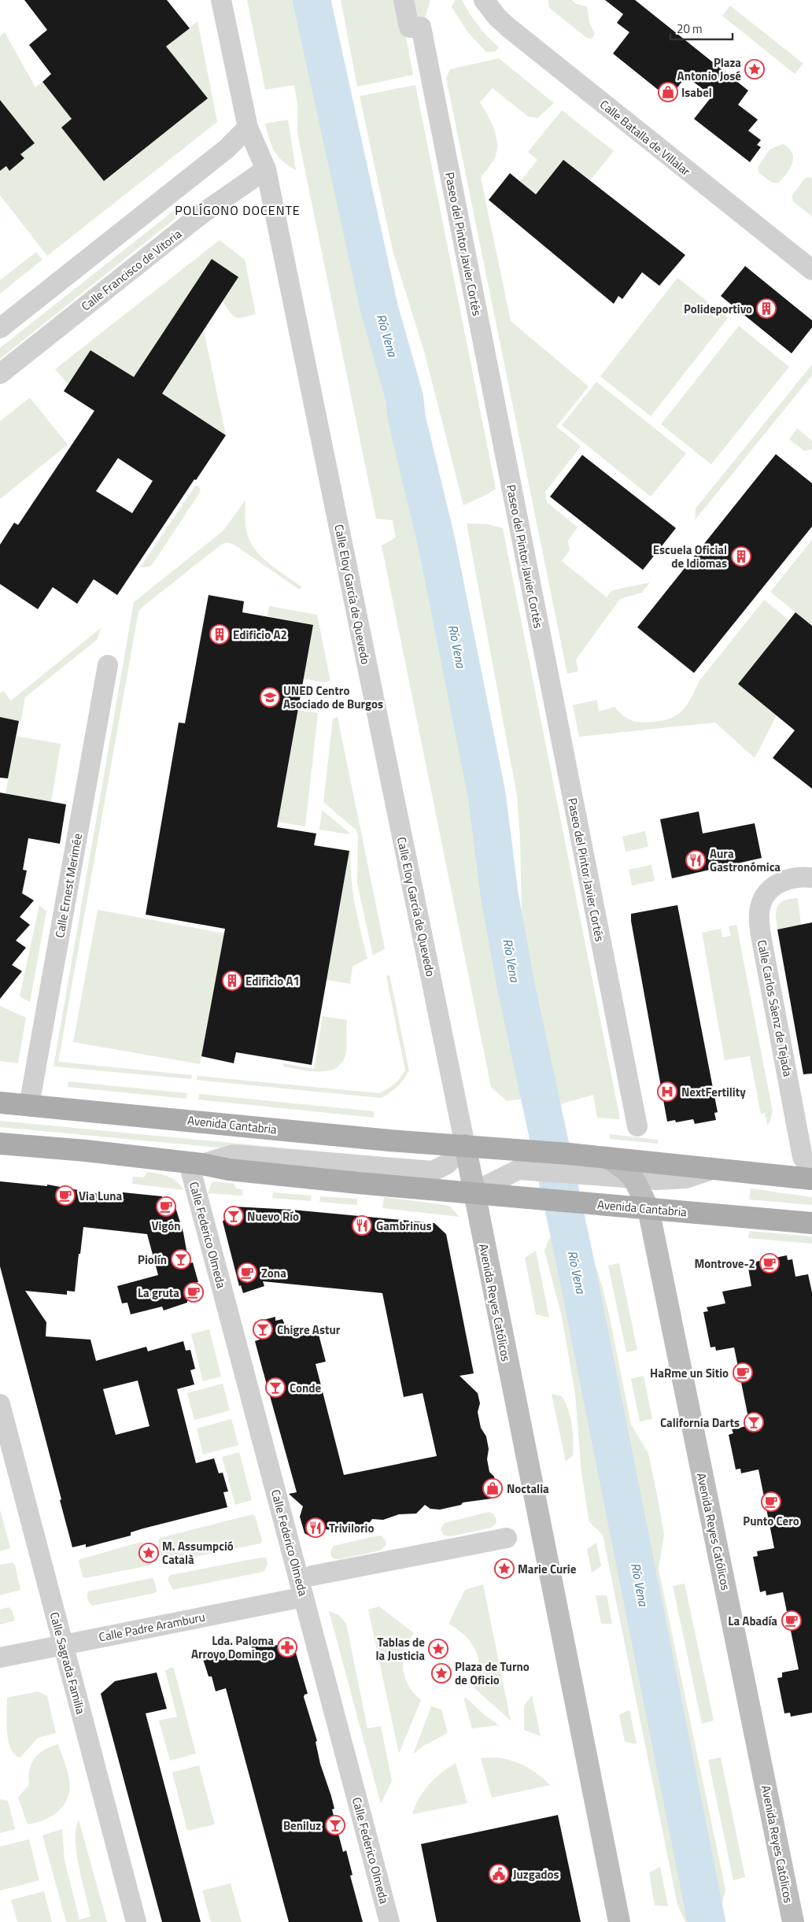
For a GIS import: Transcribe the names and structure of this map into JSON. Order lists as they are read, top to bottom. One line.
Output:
{"streets":{"main road":["Avenida Cantabria"],"street":["Calle Batalla de Villalar","Paseo del Pintor Javier Cortés","Calle Francisco de Vitoria","Calle Eloy García de Quevedo","Calle Ernest Merimée","Calle Carlos Sáenz de Tejada","Calle Federico Olmeda","Avenida Reyes Católicos","Calle Padre Aramburu","Calle Sagrada Familia"]},"crossings":[["Calle Francisco de Vitoria","Calle Eloy García de Quevedo"],["Calle Eloy García de Quevedo","Avenida Cantabria"],["Calle Eloy García de Quevedo","Avenida Reyes Católicos"],["Calle Ernest Merimée","Avenida Cantabria"],["Avenida Cantabria","Calle Federico Olmeda"],["Avenida Cantabria","Avenida Reyes Católicos"],["Calle Federico Olmeda","Calle Padre Aramburu"],["Calle Padre Aramburu","Calle Sagrada Familia"]],"districts":["POLÍGONO DOCENTE"],"water":["Río Vena"],"places":{"place":["Plaza Antonio José","M. Assumpció Català","Marie Curie","Tablas de la Justicia","Plaza de Turno de Oficio"],"shop":["Isabel","Noctalia"],"building":["Polideportivo","Escuela Oficial de Idiomas","Edificio A2","Edificio A1"],"school or university":["UNED Centro Asociado de Burgos"],"restaurant":["Aura Gastronómica","Gambrinus","Trivilorio"],"hospital":["NextFertility"],"cafe":["Via Luna","Vigón","Montrove-2","Zona","La gruta","HaRme un Sitio","Punto Cero","La Abadía"],"bar":["Nuevo Río","Piolín","Chigre Astur","Conde","California Darts","Beniluz"],"pharmacy":["Lda. Paloma Arroyo Domingo"],"public building":["Juzgados"]},"scale_bar":"20 m"}
